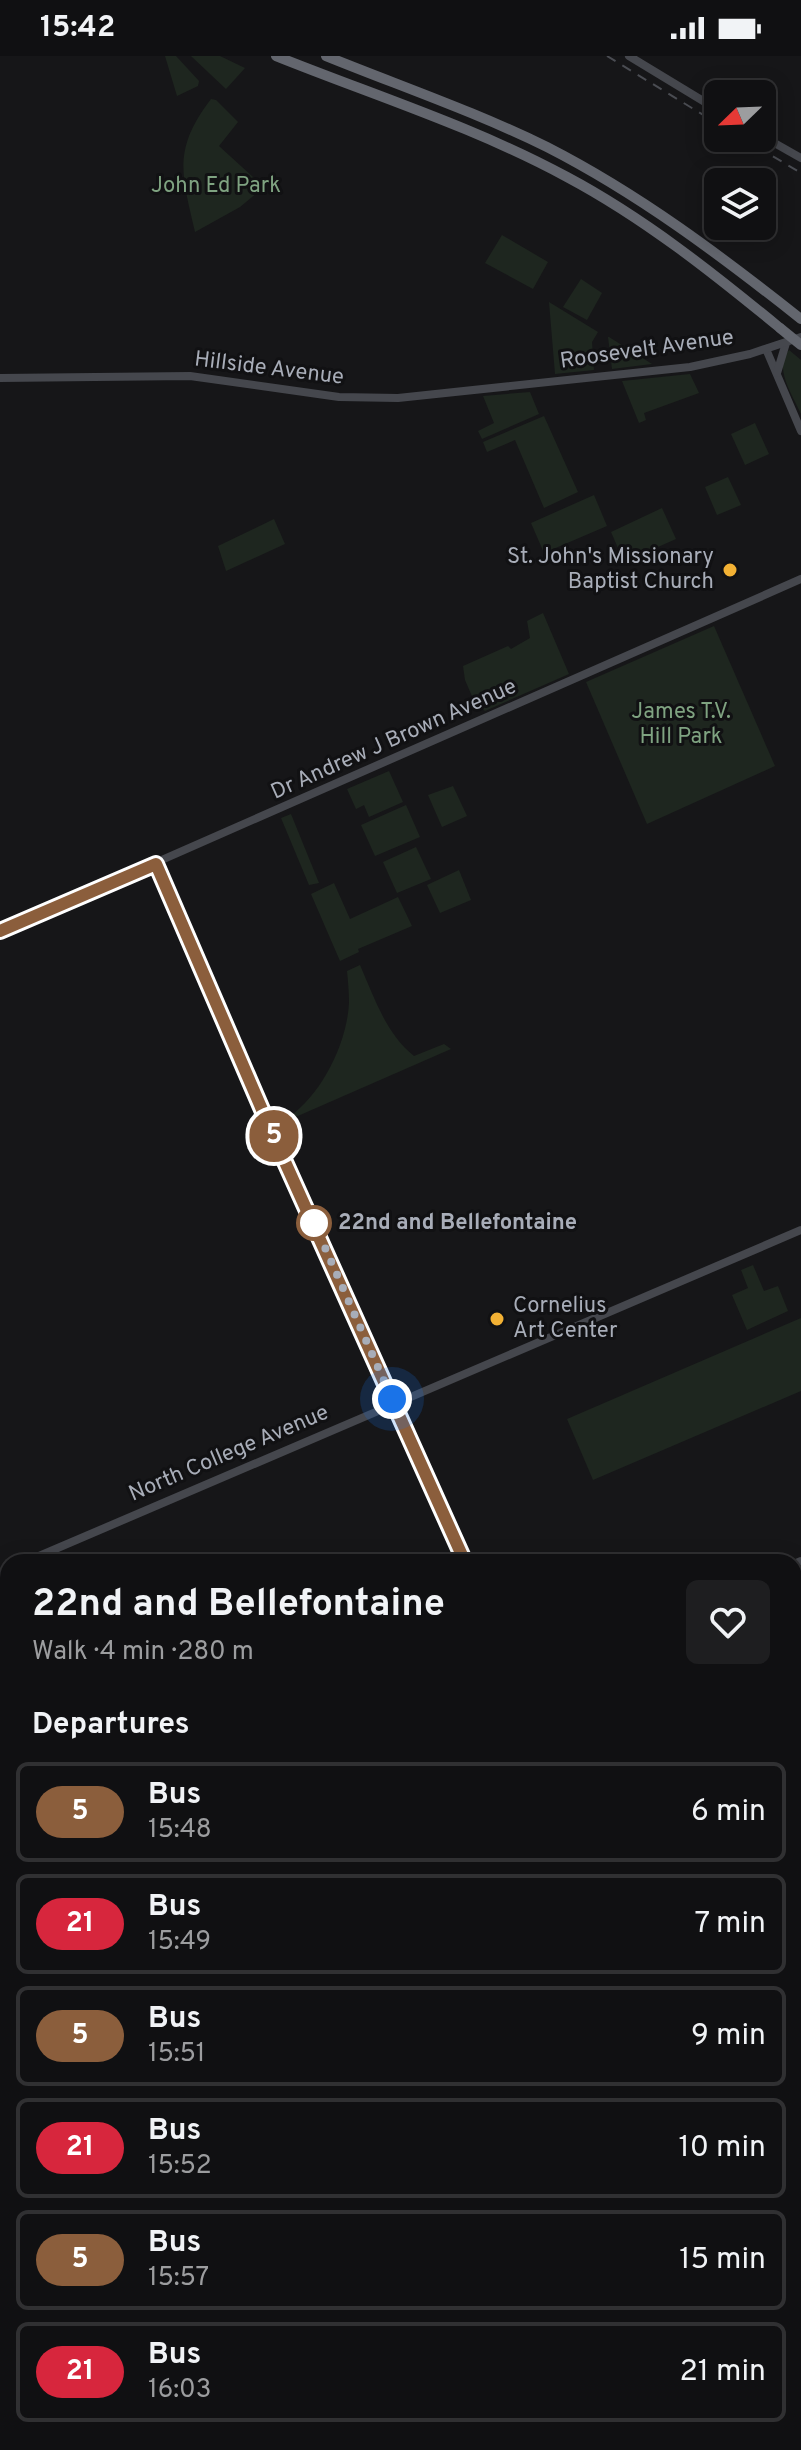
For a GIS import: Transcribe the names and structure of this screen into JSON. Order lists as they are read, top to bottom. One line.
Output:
{"streets":{"main road":["Roosevelt Avenue","Hillside Avenue","Dr Andrew J Brown Avenue","North College Avenue"]},"crossings":[["Roosevelt Avenue","Hillside Avenue"]],"parks":["John Ed Park","James T.V. Hill Park"],"places":["St. John's Missionary Baptist Church","22nd and Bellefontaine","Cornelius Art Center"],"lines":["bus line 5"],"north":"bottom left","page":{"status":"15:42","on_map":"5","heading":[["22nd and Bellefontaine","Walk · 4 min · 280 m"],"Departures"],"list":[{"mark":"5","name":"Bus","note":"15:48","value":"6 min"},{"mark":"21","name":"Bus","note":"15:49","value":"7 min"},{"mark":"5","name":"Bus","note":"15:51","value":"9 min"},{"mark":"21","name":"Bus","note":"15:52","value":"10 min"},{"mark":"5","name":"Bus","note":"15:57","value":"15 min"},{"mark":"21","name":"Bus","note":"16:03","value":"21 min"}]}}
